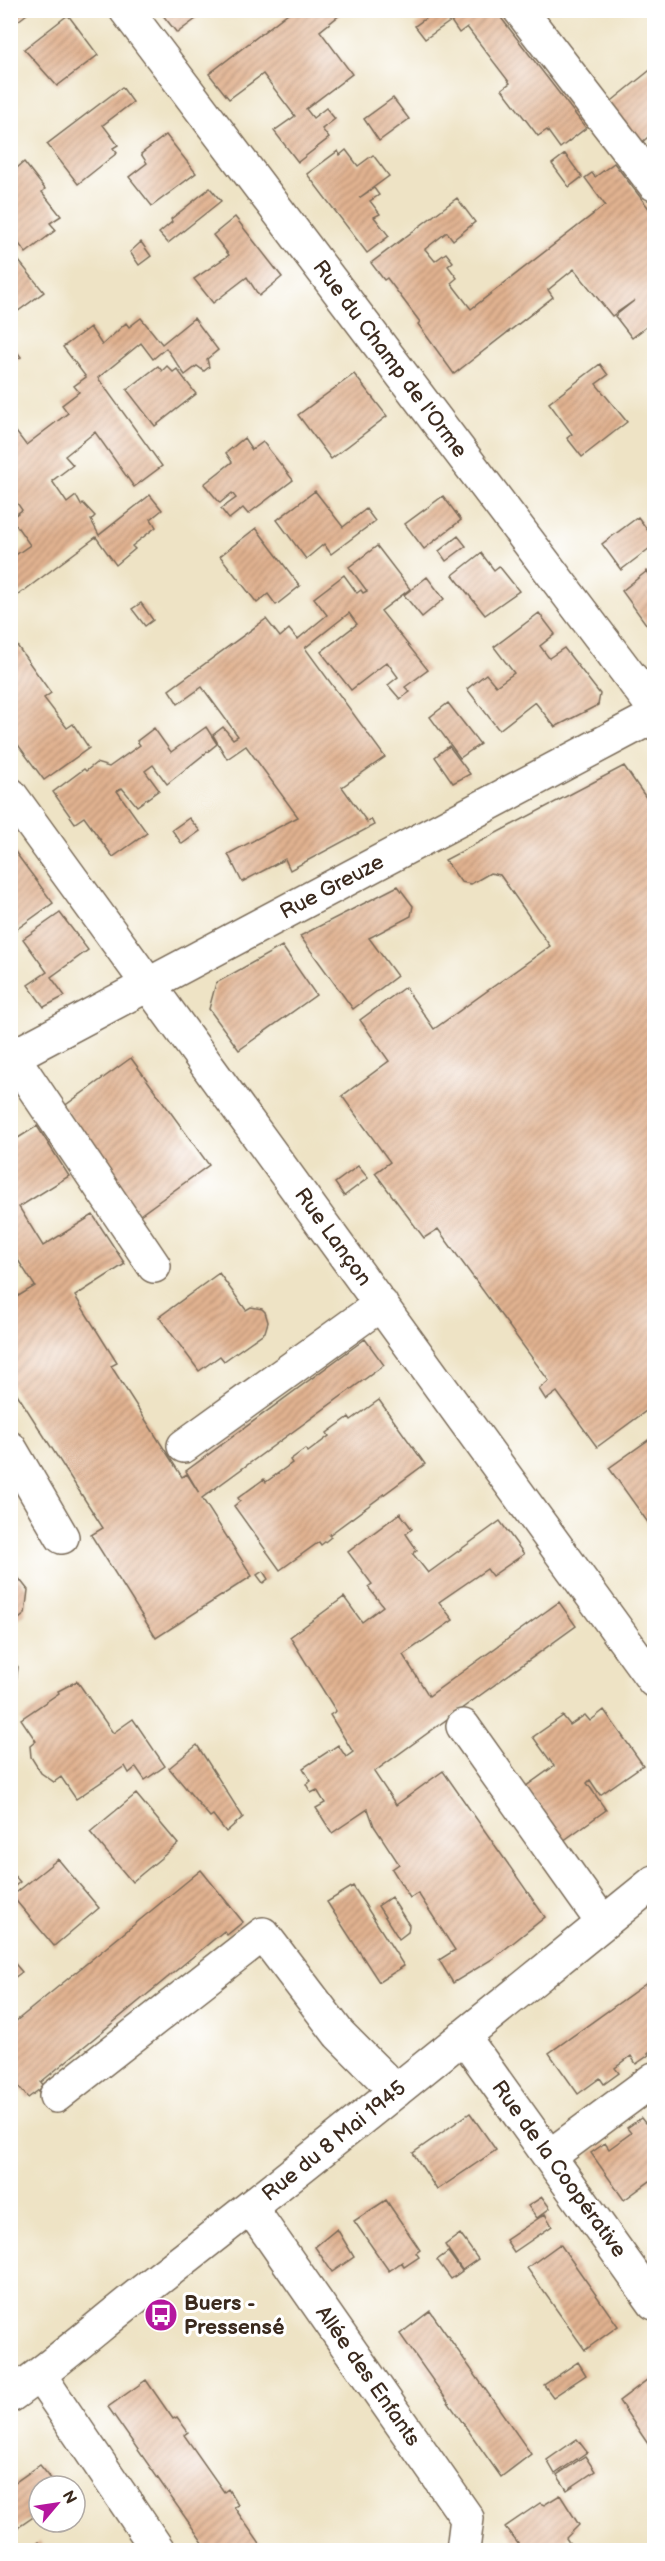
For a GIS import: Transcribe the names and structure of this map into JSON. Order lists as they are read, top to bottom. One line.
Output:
{"streets":{"street":["Rue du Champ de l'Orme","Rue Greuze","Rue Lançon","Rue du 8 Mai 1945","Rue de la Coopérative","Allée des Enfants"]},"crossings":[["Rue Greuze","Rue Lançon"],["Rue du 8 Mai 1945","Rue de la Coopérative"],["Rue du 8 Mai 1945","Allée des Enfants"]],"places":{"bus stop":["Buers - Pressensé"]},"north":"top right"}
